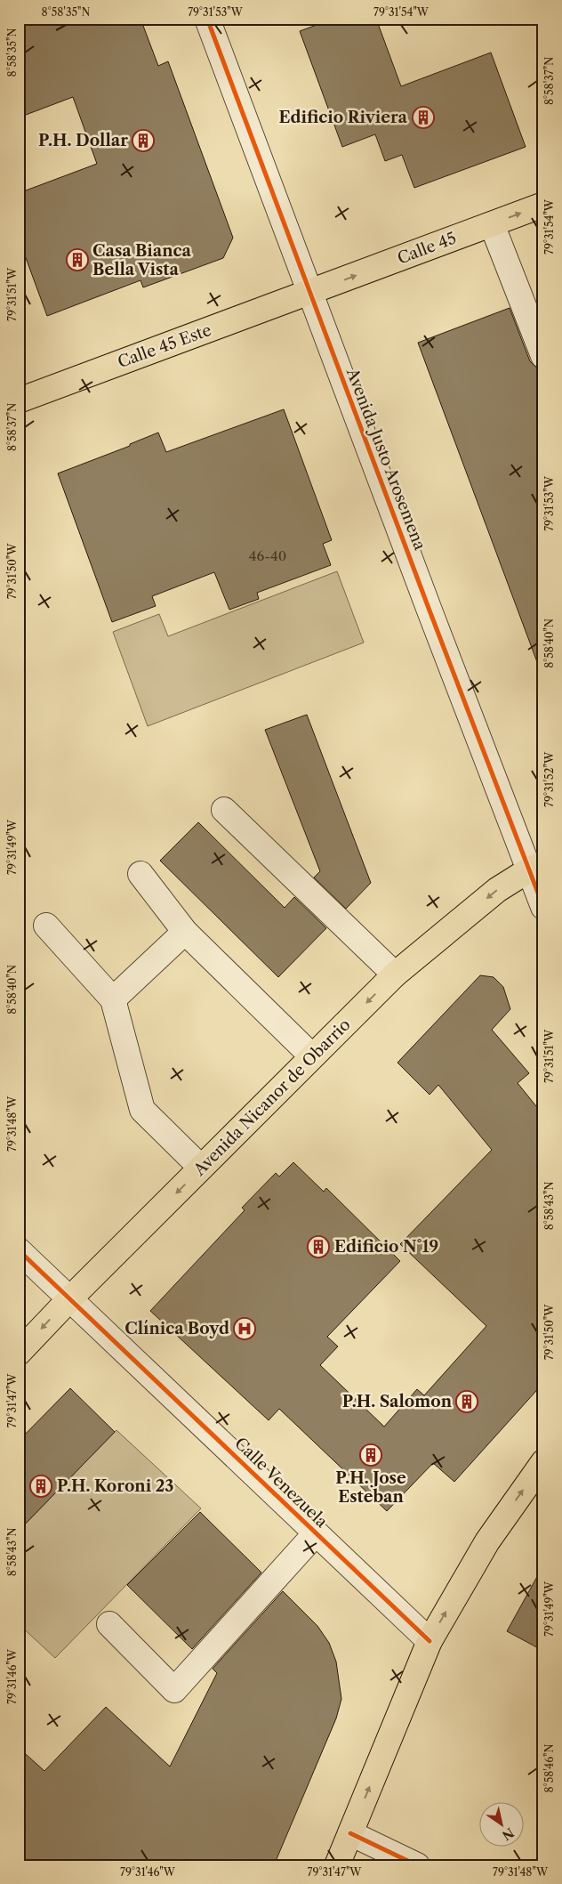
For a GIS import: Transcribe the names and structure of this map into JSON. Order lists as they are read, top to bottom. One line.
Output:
{"streets":{"main road":["Calle 45","Calle 45 Este","Avenida Nicanor de Obarrio"],"street":["Avenida Justo Arosemena","Calle Venezuela"]},"crossings":[["Calle 45","Calle 45 Este"],["Calle 45","Avenida Justo Arosemena"],["Calle 45 Este","Avenida Justo Arosemena"],["Avenida Justo Arosemena","Avenida Nicanor de Obarrio"],["Avenida Nicanor de Obarrio","Calle Venezuela"]],"one_way":["Calle 45","Avenida Nicanor de Obarrio"],"places":{"building":["Edificio Riviera","P.H. Dollar","Casa Bianca Bella Vista","Edificio N°19","P.H. Salomon","P.H. Jose Esteban","P.H. Koroni 23"],"hospital":["Clínica Boyd"]},"house_numbers":["46-40"],"north":"bottom right","coordinates":["8°58'35\"N","79°31'53\"W","79°31'54\"W","8°58'37\"N","79°31'51\"W","79°31'50\"W","8°58'40\"N","79°31'52\"W","79°31'49\"W","79°31'48\"W","8°58'43\"N","79°31'47\"W","79°31'46\"W","8°58'46\"N"]}
